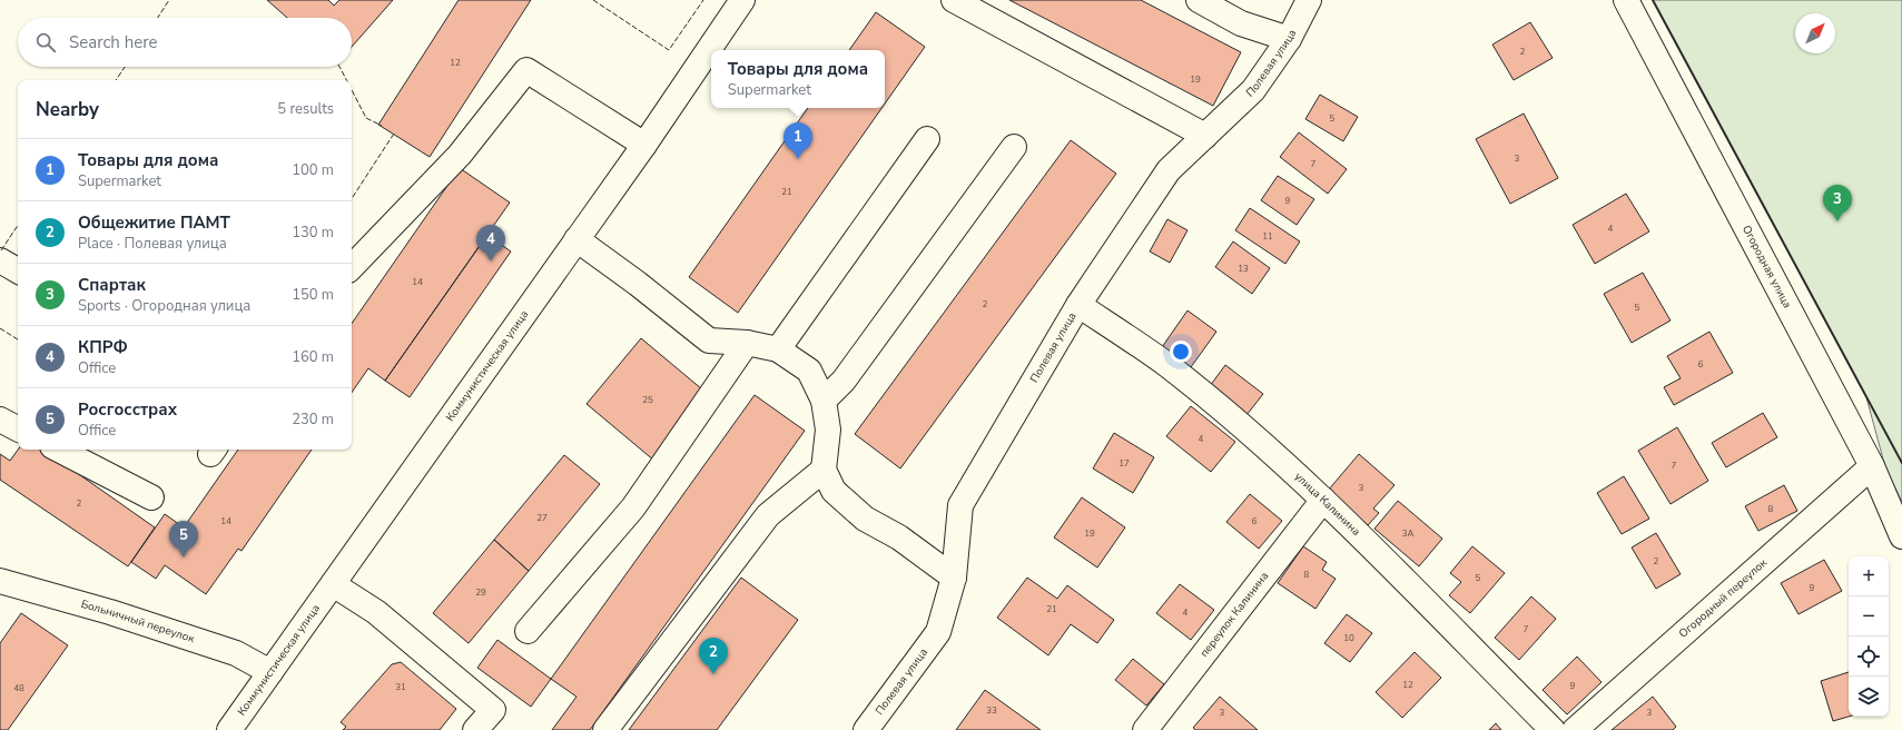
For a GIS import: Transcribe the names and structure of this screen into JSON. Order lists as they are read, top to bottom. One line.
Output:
{"streets":{"street":["Полевая улица","Огородная улица","Коммунистическая улица","улица Калинина","Огородный переулок","переулок Калинина","Больничный переулок"]},"crossings":[["Полевая улица","улица Калинина"],["Огородная улица","Огородный переулок"],["Коммунистическая улица","Больничный переулок"],["улица Калинина","переулок Калинина"]],"house_numbers":["2","12","19","5","3","7","21","9","4","11","13","14","2","5","6","25","4","17","7","3","2","8","27","14","6","19","3А","2","8","5","9","29","21","4","7","10","12","9","31","48","33","3","3"],"north":"top right","page":{"search":"Search here","popup":["Товары для дома","Supermarket"],"heading":["Nearby","5 results"],"pins":["1","3","4","5","2"],"list":[{"mark":"1","name":"Товары для дома","note":"Supermarket","value":"100 m"},{"mark":"2","name":"Общежитие ПАМТ","note":"Place · Полевая улица","value":"130 m"},{"mark":"3","name":"Спартак","note":"Sports · Огородная улица","value":"150 m"},{"mark":"4","name":"КПРФ","note":"Office","value":"160 m"},{"mark":"5","name":"Росгосстрах","note":"Office","value":"230 m"}],"map_buttons":["+","−"]}}
